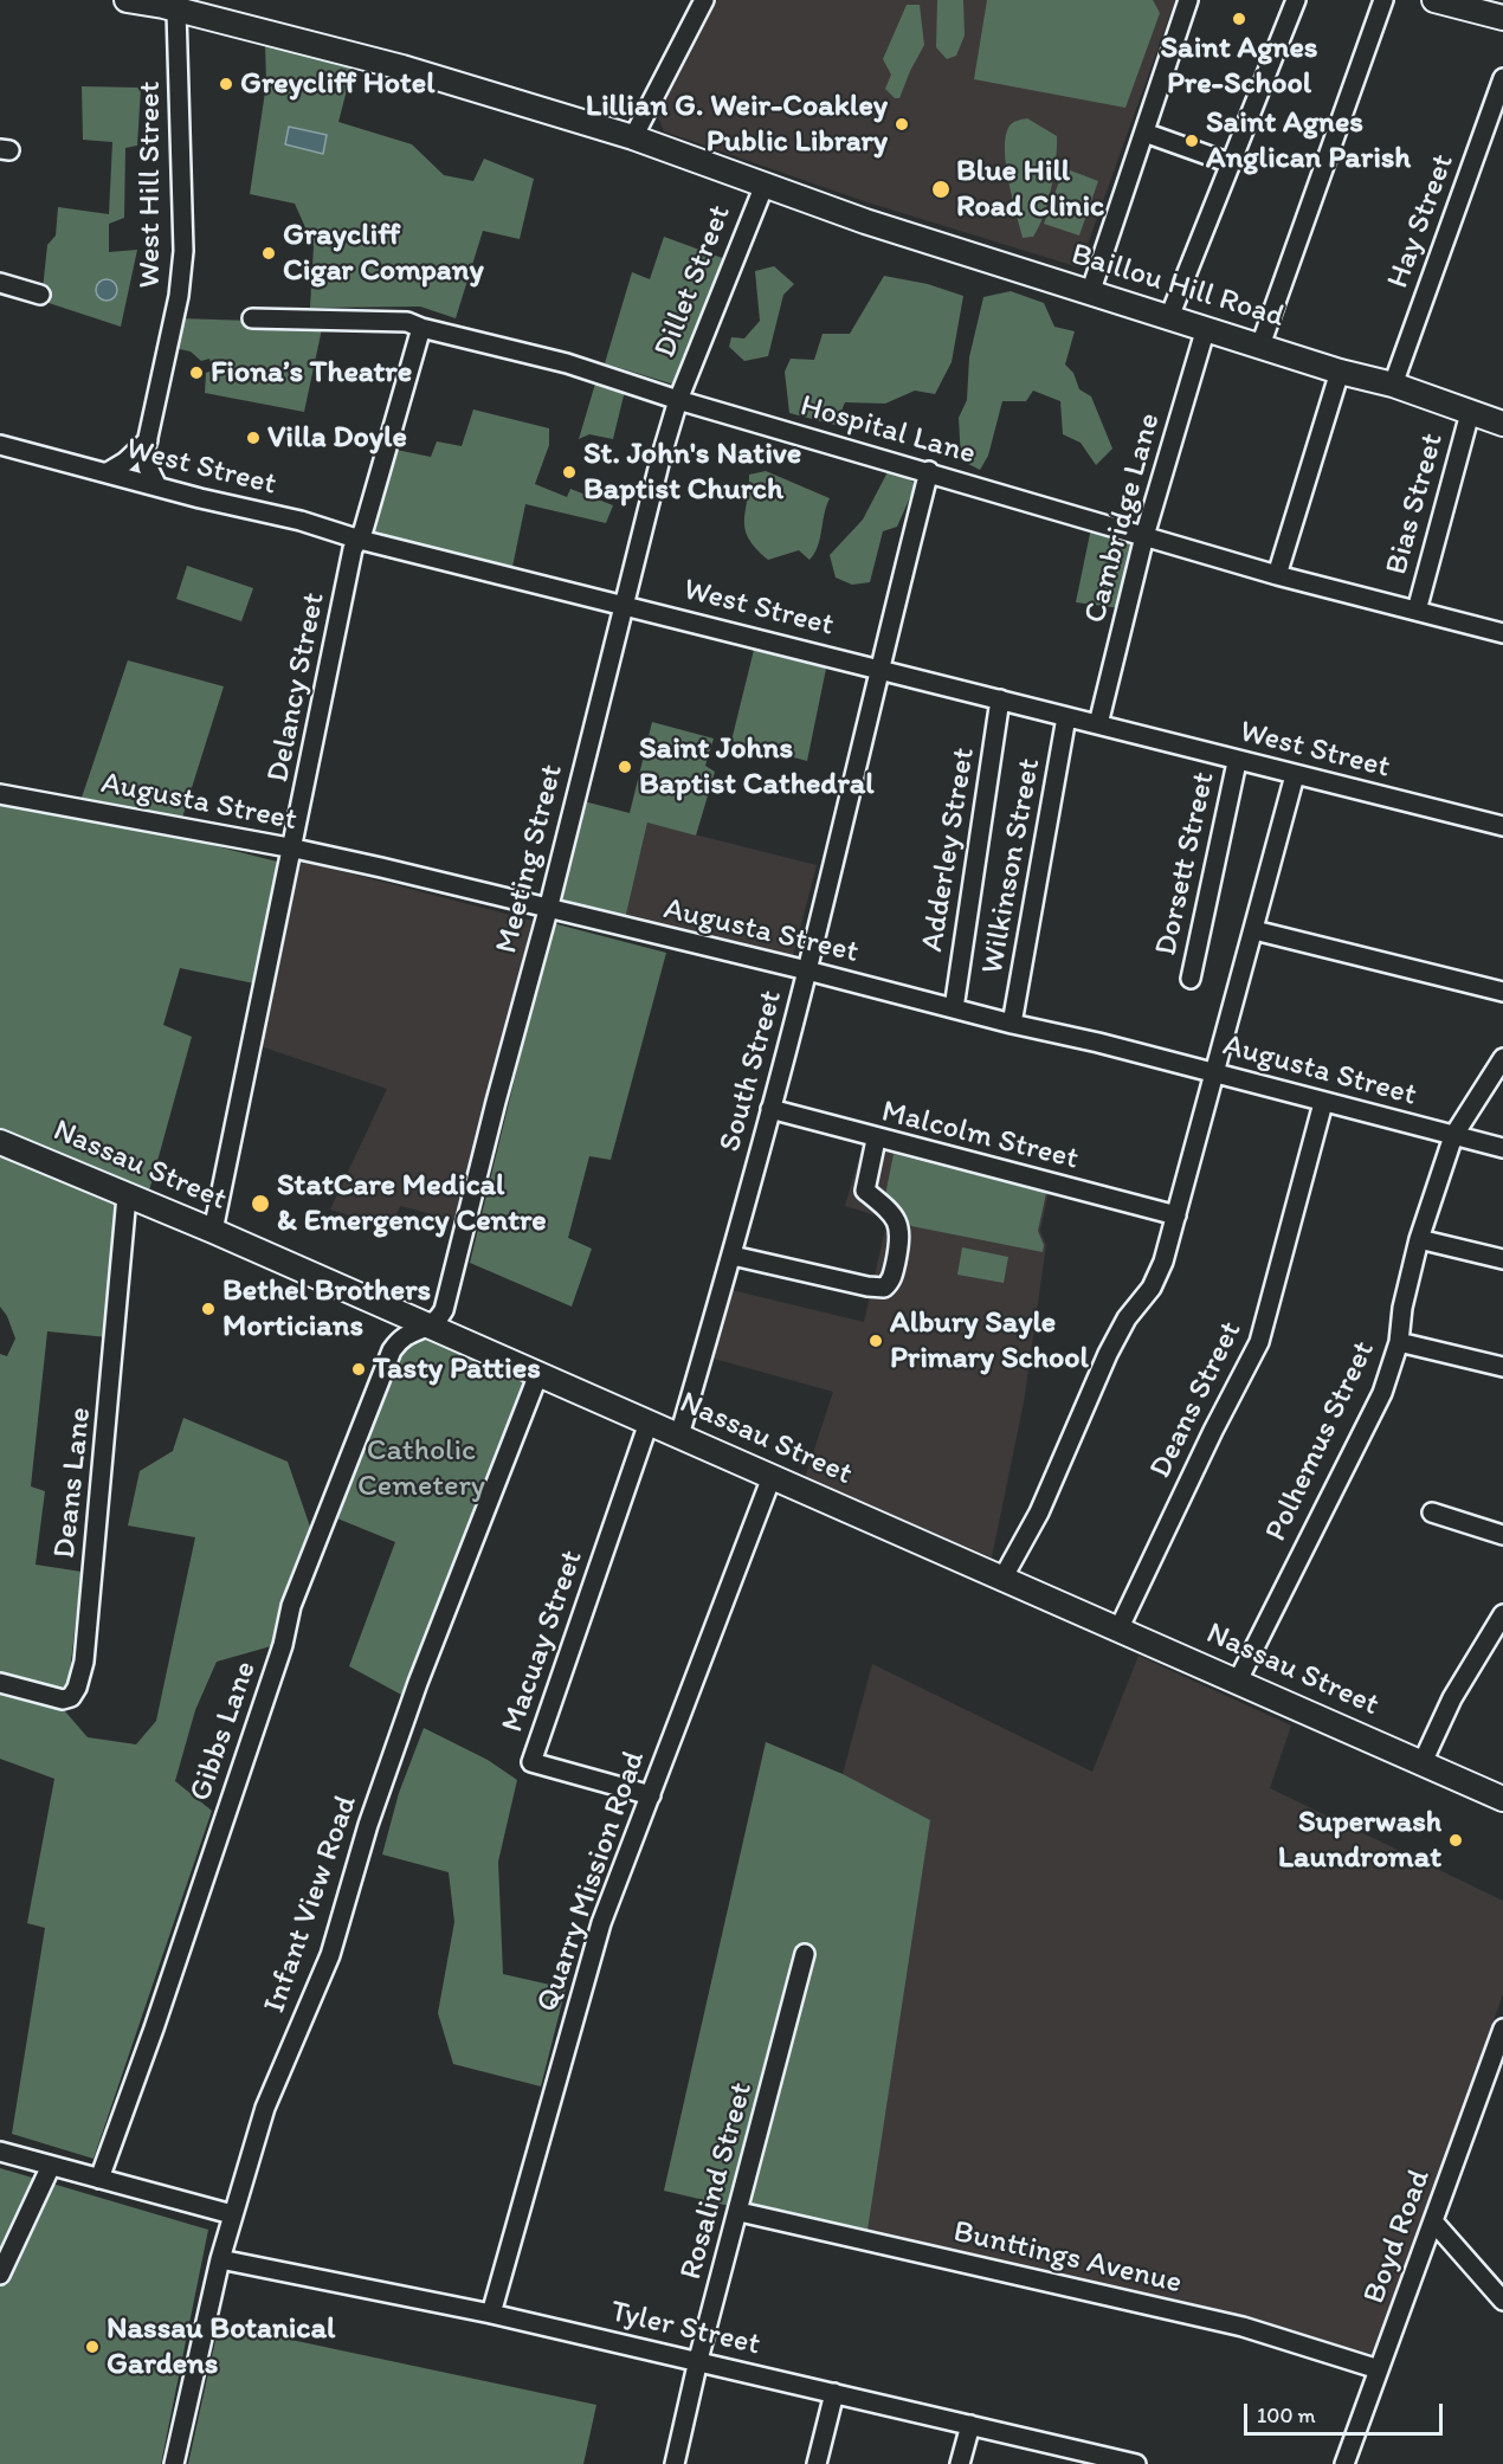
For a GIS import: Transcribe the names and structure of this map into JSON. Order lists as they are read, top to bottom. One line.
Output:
{"streets":{"main road":["Baillou Hill Road","Nassau Street"],"street":["West Hill Street","Hay Street","Dillet Street","Hospital Lane","West Street","Bias Street","Cambridge Lane","Delancy Street","Augusta Street","Adderley Street","Meeting Street","Dorsett Street","Wilkinson Street","South Street","Malcolm Street","Deans Street","Polhemus Street","Deans Lane","Macuay Street","Gibbs Lane","Quarry Mission Road","Infant View Road","Rosalind Street","Boyd Road","Bunttings Avenue","Tyler Street"]},"crossings":[["West Hill Street","Baillou Hill Road"],["West Hill Street","West Street"],["Hay Street","Baillou Hill Road"],["Dillet Street","Baillou Hill Road"],["Dillet Street","Hospital Lane"],["Dillet Street","Meeting Street"],["Baillou Hill Road","Bias Street"],["Baillou Hill Road","Cambridge Lane"],["Hospital Lane","Bias Street"],["Hospital Lane","Cambridge Lane"],["Hospital Lane","Delancy Street"],["Hospital Lane","Meeting Street"],["Hospital Lane","South Street"],["West Street","Cambridge Lane"],["West Street","Delancy Street"],["West Street","Adderley Street"],["West Street","Meeting Street"],["West Street","Dorsett Street"],["West Street","Wilkinson Street"],["West Street","South Street"],["Delancy Street","Augusta Street"],["Delancy Street","Nassau Street"],["Augusta Street","Adderley Street"],["Augusta Street","Meeting Street"],["Augusta Street","Wilkinson Street"],["Augusta Street","South Street"],["Augusta Street","Deans Street"],["Augusta Street","Polhemus Street"],["Meeting Street","Nassau Street"],["Meeting Street","Gibbs Lane"],["South Street","Malcolm Street"],["South Street","Nassau Street"],["Nassau Street","Deans Street"],["Nassau Street","Polhemus Street"],["Nassau Street","Deans Lane"],["Nassau Street","Macuay Street"],["Nassau Street","Gibbs Lane"],["Nassau Street","Quarry Mission Road"],["Nassau Street","Infant View Road"],["Macuay Street","Quarry Mission Road"],["Quarry Mission Road","Tyler Street"],["Infant View Road","Tyler Street"],["Rosalind Street","Bunttings Avenue"],["Rosalind Street","Tyler Street"],["Boyd Road","Bunttings Avenue"]],"parks":["Catholic Cemetery"],"places":["Saint Agnes Pre-School","Greycliff Hotel","Lillian G. Weir-Coakley Public Library","Saint Agnes Anglican Parish","Blue Hill Road Clinic","Graycliff Cigar Company","Fiona’s Theatre","Villa Doyle","St. John's Native Baptist Church","Saint Johns Baptist Cathedral","StatCare Medical & Emergency Centre","Bethel Brothers Morticians","Albury Sayle Primary School","Tasty Patties","Superwash Laundromat","Nassau Botanical Gardens"],"scale_bar":"100 m"}
